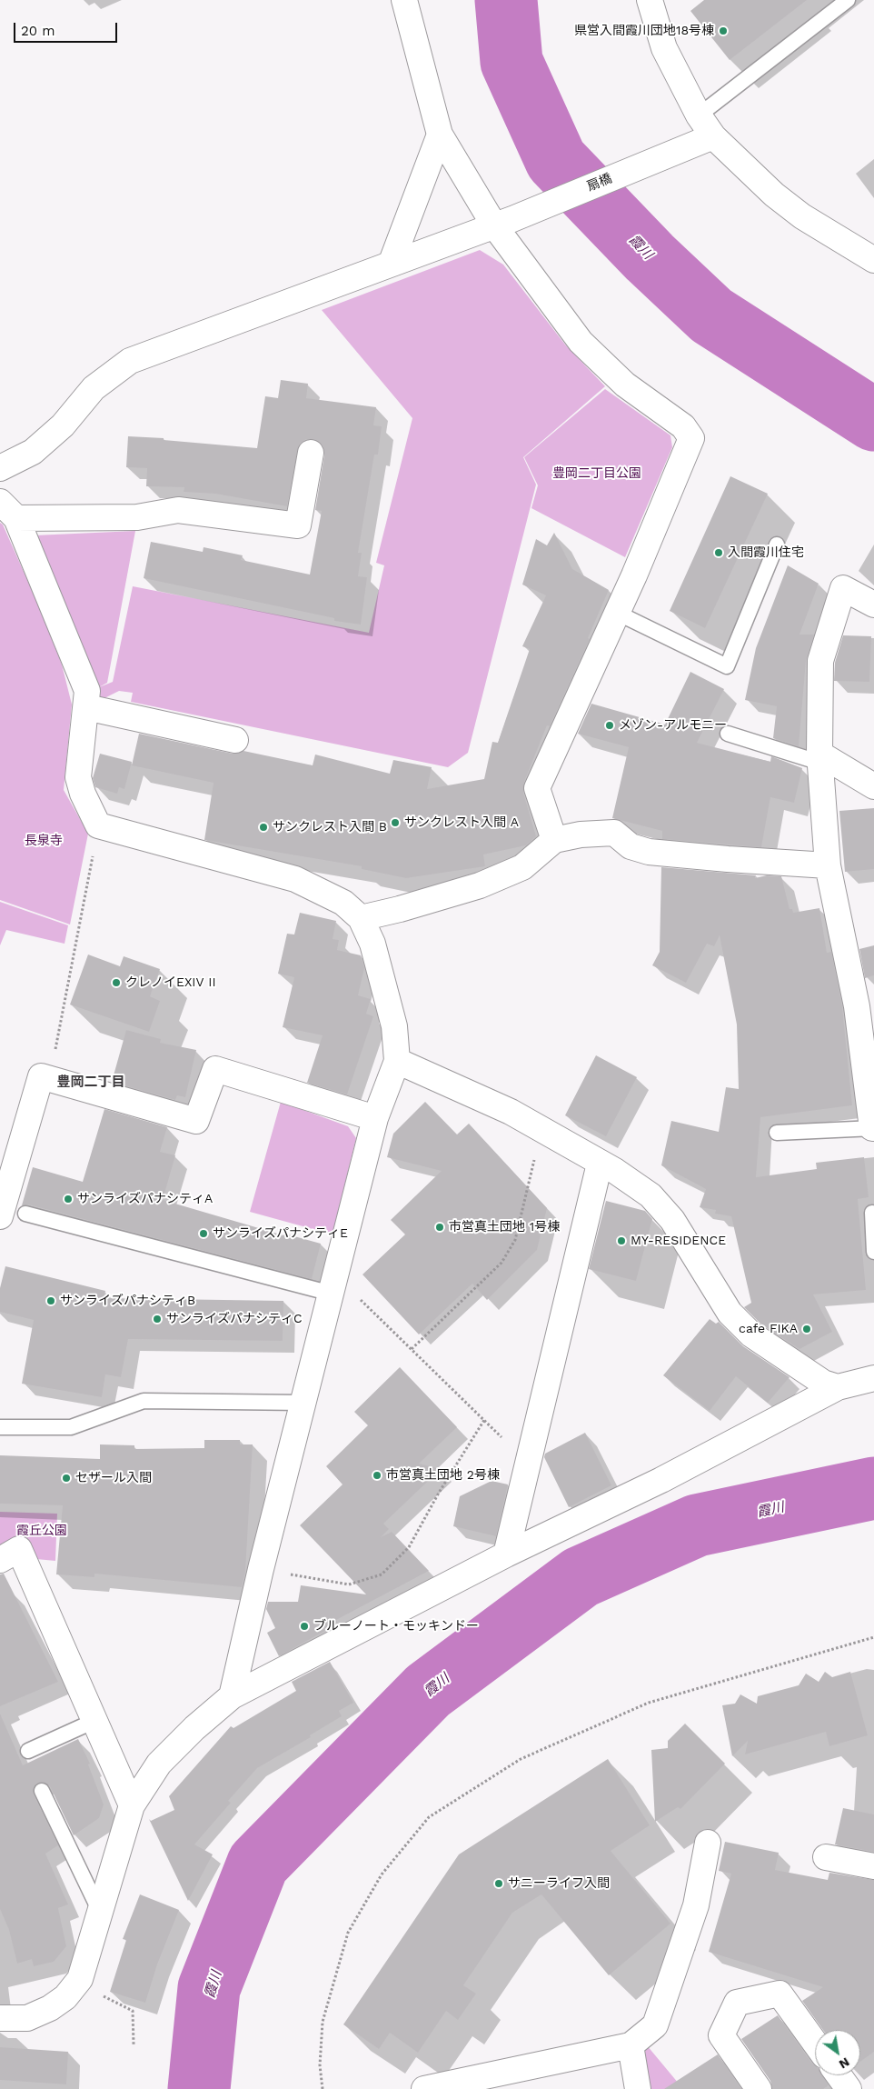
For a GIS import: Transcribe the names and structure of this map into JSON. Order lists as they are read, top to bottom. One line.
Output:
{"streets":{"street":["扇橋"]},"districts":["豊岡二丁目"],"water":["霞川"],"parks":["豊岡二丁目公園","長泉寺","霞丘公園"],"places":["県営入間霞川団地18号棟","入間霞川住宅","メゾン-アルモニー","サンクレスト入間 A","サンクレスト入間 B","クレノイEXIV II","サンライズパナシティA","市営真土団地 1号棟","サンライズパナシティE","MY-RESIDENCE","サンライズパナシティB","サンライズパナシティC","cafe FIKA","市営真土団地 2号棟","セザール入間","ブルーノート・モッキンドー","サニーライフ入間"],"scale_bar":"20 m","north":"bottom right"}
